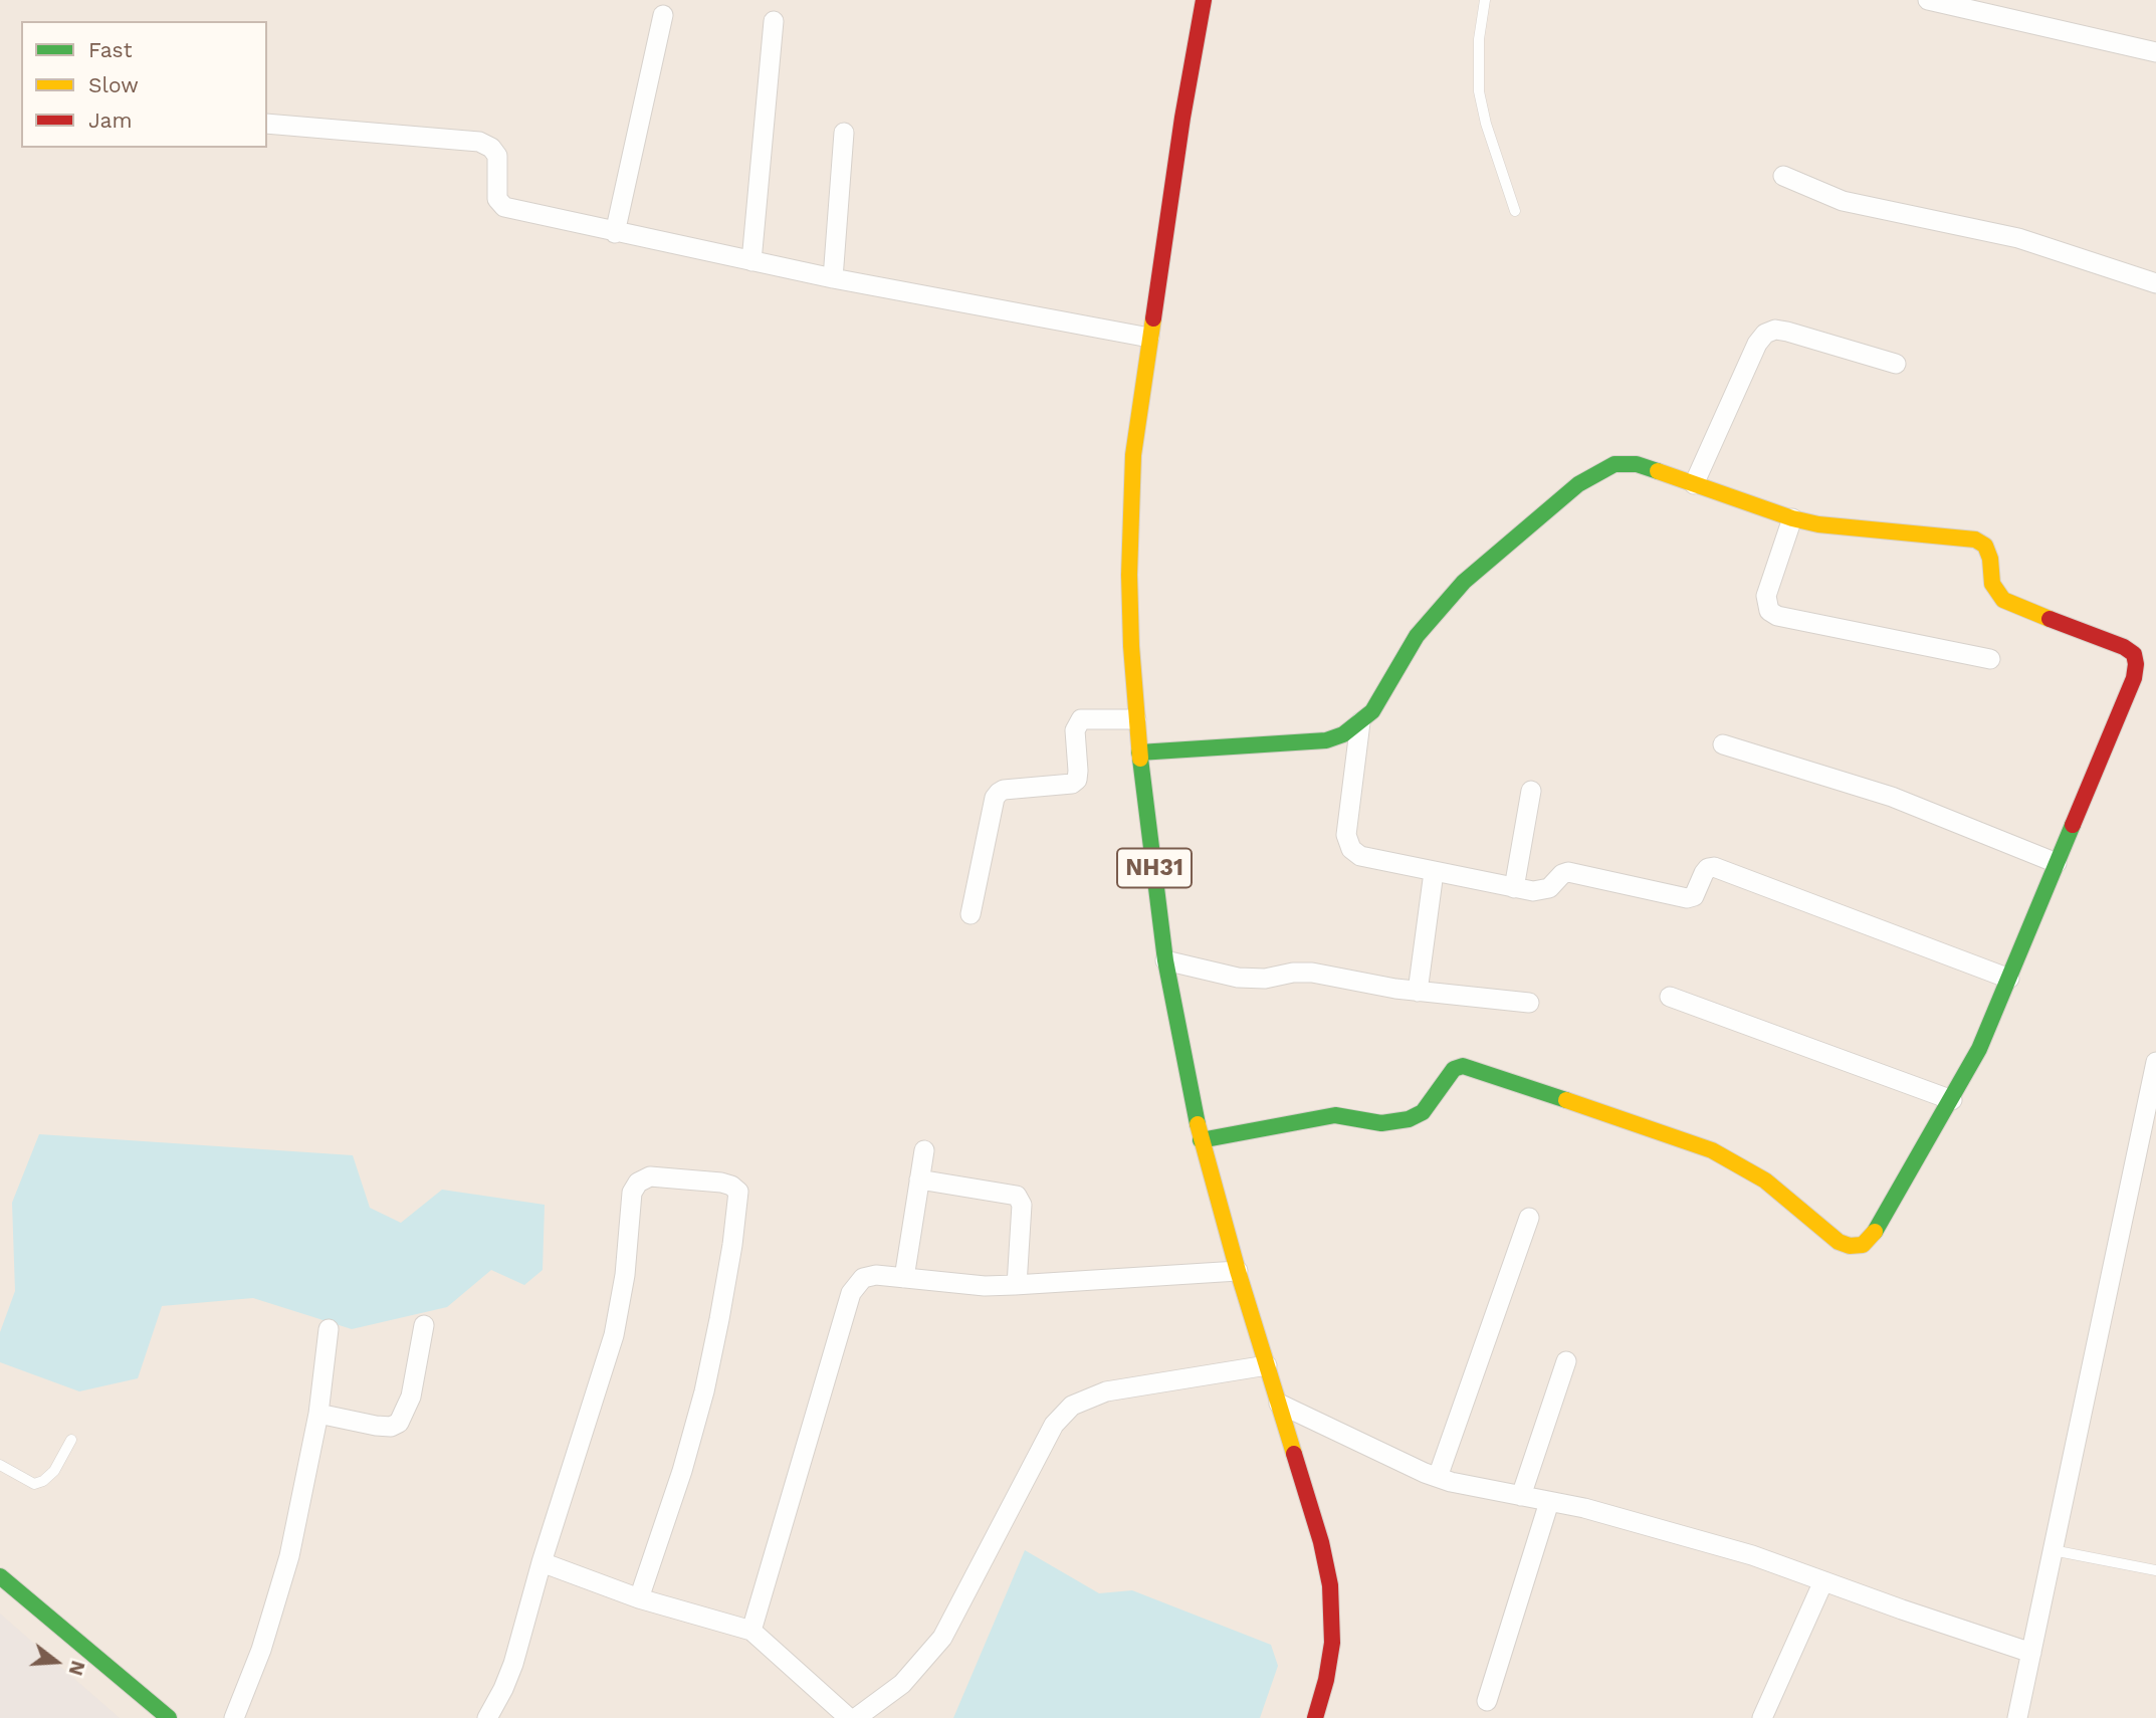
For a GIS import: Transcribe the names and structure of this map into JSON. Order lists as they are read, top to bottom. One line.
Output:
{"streets":{"main road":["NH31"]},"legend":["Fast","Slow","Jam"],"north":"right"}
